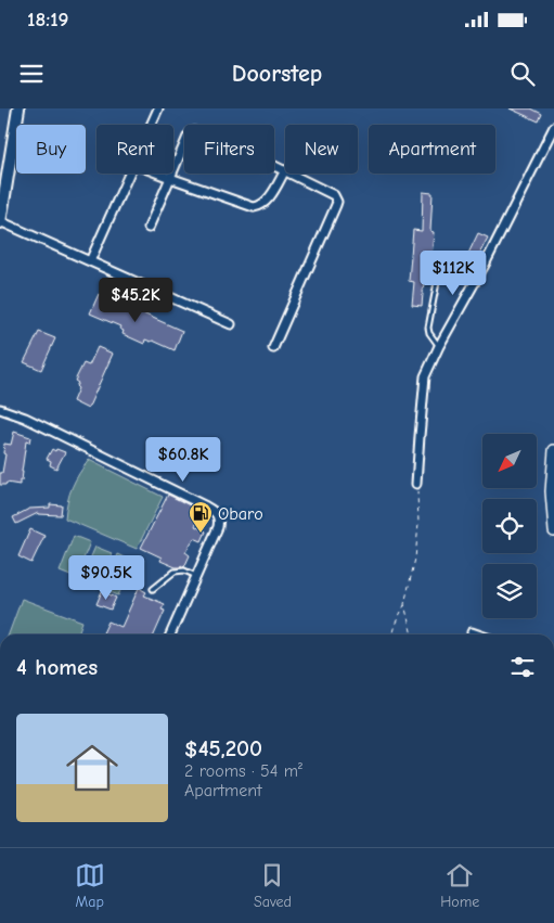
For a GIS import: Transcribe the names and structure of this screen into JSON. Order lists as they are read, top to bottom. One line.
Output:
{"places":{"fuel station":["Obaro"]},"north":"bottom left","page":{"status":"18:19","header":"Doorstep","chip":["Buy","Rent","Filters","New","Apartment"],"price":["$112K","$45.2K","$60.8K","$90.5K"],"heading":"4 homes","list":[{"name":"$45,200","note":"2 rooms · 54 m² · Apartment"}],"tabs":["Map","Saved","Home"]}}
